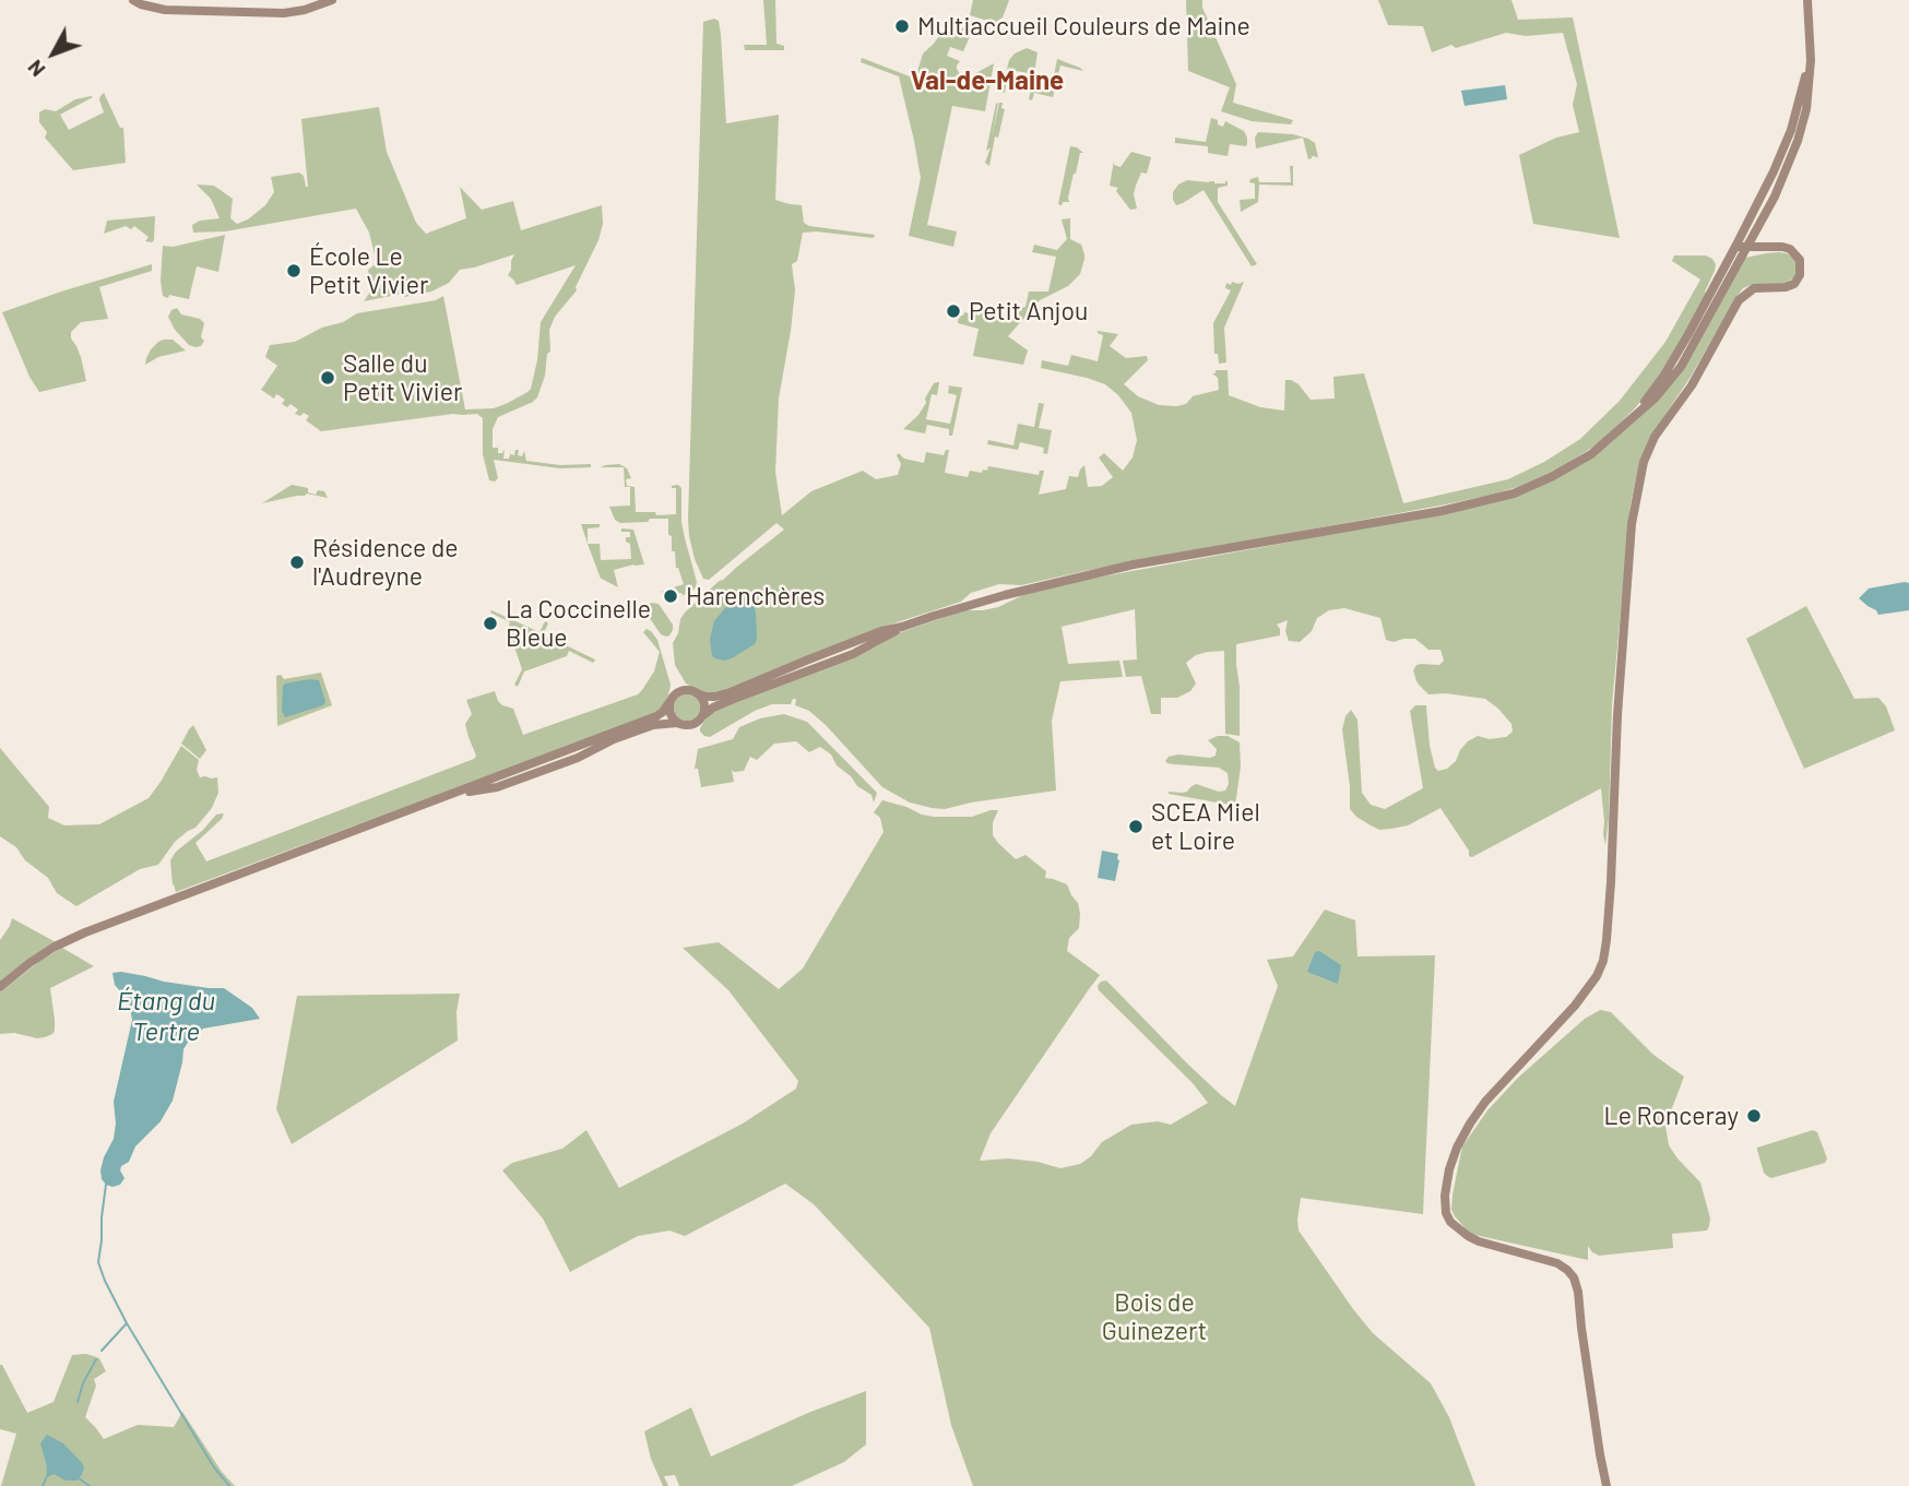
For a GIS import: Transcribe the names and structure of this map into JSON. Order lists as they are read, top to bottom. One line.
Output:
{"districts":["Val-de-Maine"],"water":["Étang du Tertre"],"parks":["Bois de Guinezert"],"places":["Multiaccueil Couleurs de Maine","École Le Petit Vivier","Petit Anjou","Salle du Petit Vivier","Résidence de l'Audreyne","Harenchères","La Coccinelle Bleue","SCEA Miel et Loire","Le Ronceray"],"north":"bottom left"}
